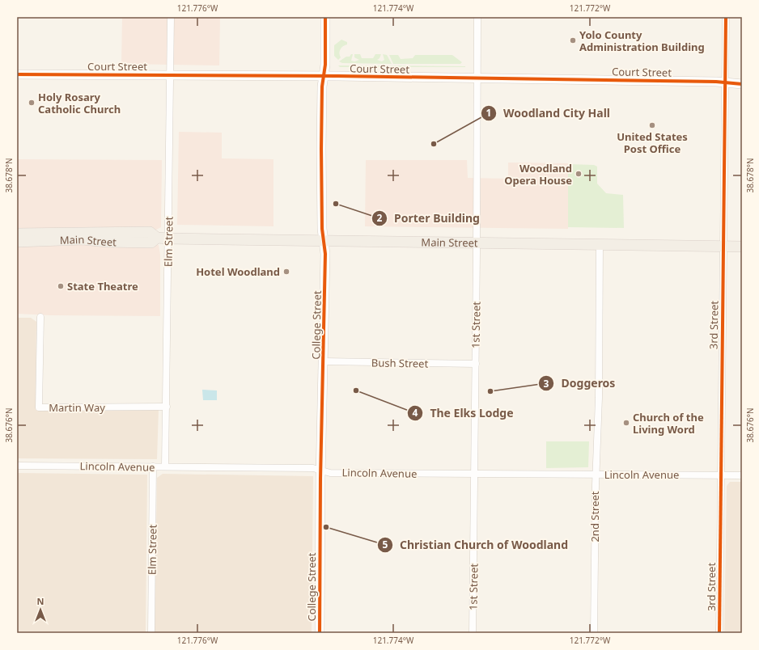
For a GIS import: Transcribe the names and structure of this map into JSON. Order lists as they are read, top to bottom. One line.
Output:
{"streets":{"main road":["Main Street"],"street":["Court Street","Elm Street","College Street","1st Street","3rd Street","Bush Street","Martin Way","Lincoln Avenue","2nd Street"]},"crossings":[["Court Street","Elm Street"],["Court Street","College Street"],["Court Street","1st Street"],["Court Street","3rd Street"],["Main Street","Elm Street"],["Main Street","College Street"],["Main Street","1st Street"],["Main Street","3rd Street"],["Main Street","2nd Street"],["Elm Street","Martin Way"],["Elm Street","Lincoln Avenue"],["College Street","Bush Street"],["College Street","Lincoln Avenue"],["1st Street","Bush Street"],["1st Street","Lincoln Avenue"],["3rd Street","Lincoln Avenue"],["Lincoln Avenue","2nd Street"]],"places":["Yolo County Administration Building","Holy Rosary Catholic Church","United States Post Office","Woodland City Hall","Woodland Opera House","Porter Building","Hotel Woodland","State Theatre","The Elks Lodge","Doggeros","Church of the Living Word","Christian Church of Woodland"],"north":"top","coordinates":["121.776°W","121.774°W","121.772°W","38.678°N","38.676°N"]}
